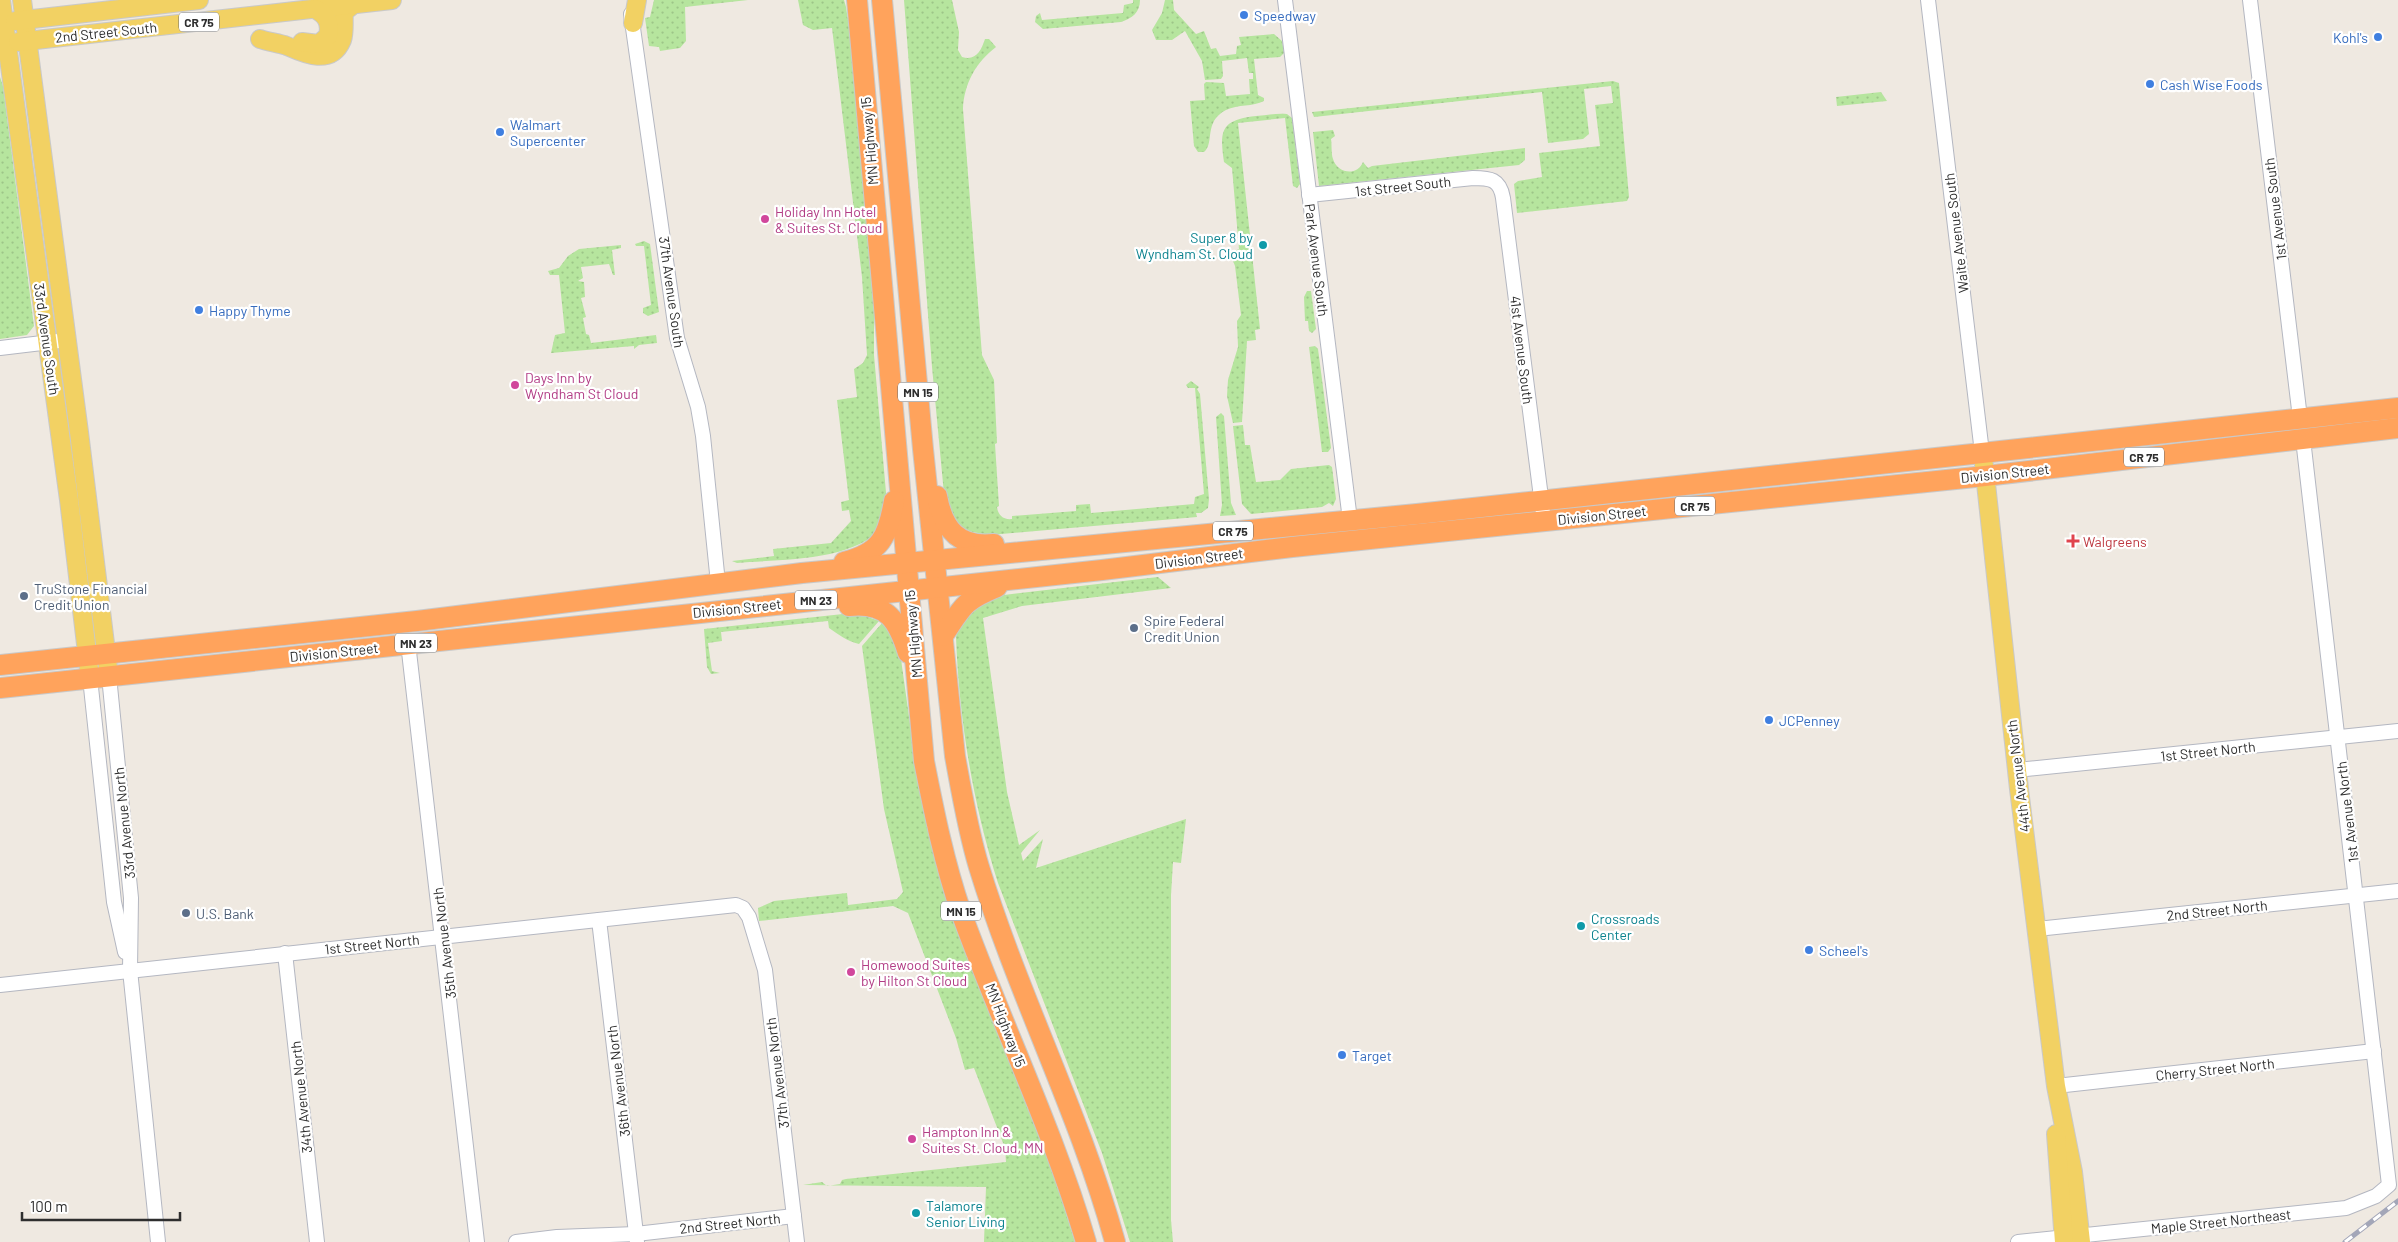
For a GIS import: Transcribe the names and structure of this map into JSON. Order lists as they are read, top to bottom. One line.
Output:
{"streets":{"highway":["CR 75","MN Highway 15","MN 15","Division Street","MN 23"],"main road":["2nd Street South","33rd Avenue South","44th Avenue North"],"street":["1st Street South","1st Avenue South","Waite Avenue South","Park Avenue South","37th Avenue South","41st Avenue South","1st Street North","1st Avenue North","33rd Avenue North","2nd Street North","35th Avenue North","Cherry Street North","37th Avenue North","36th Avenue North","34th Avenue North","Maple Street Northeast"]},"crossings":[["2nd Street South","33rd Avenue South"],["MN Highway 15","Division Street"],["1st Street South","Park Avenue South"],["1st Street South","41st Avenue South"],["1st Avenue South","Division Street"],["Waite Avenue South","Division Street"],["Waite Avenue South","44th Avenue North"],["Park Avenue South","Division Street"],["37th Avenue South","Division Street"],["33rd Avenue South","Division Street"],["33rd Avenue South","33rd Avenue North"],["41st Avenue South","Division Street"],["Division Street","44th Avenue North"],["Division Street","1st Avenue North"],["Division Street","33rd Avenue North"],["Division Street","35th Avenue North"],["1st Street North","44th Avenue North"],["1st Street North","1st Avenue North"],["1st Street North","33rd Avenue North"],["1st Street North","35th Avenue North"],["1st Street North","37th Avenue North"],["1st Street North","36th Avenue North"],["1st Street North","34th Avenue North"],["44th Avenue North","2nd Street North"],["44th Avenue North","Cherry Street North"],["44th Avenue North","Maple Street Northeast"],["1st Avenue North","2nd Street North"],["1st Avenue North","Cherry Street North"],["1st Avenue North","Maple Street Northeast"],["2nd Street North","37th Avenue North"],["2nd Street North","36th Avenue North"]],"places":{"other":["Speedway","Kohl's","Cash Wise Foods","Walmart Supercenter","Holiday Inn Hotel & Suites St. Cloud","Super 8 by Wyndham St. Cloud","Happy Thyme","Days Inn by Wyndham St Cloud","TruStone Financial Credit Union","Spire Federal Credit Union","JCPenney","U.S. Bank","Crossroads Center","Scheel's","Homewood Suites by Hilton St Cloud","Target","Hampton Inn & Suites St. Cloud, MN","Talamore Senior Living"],"health":["Walgreens"]},"scale_bar":"100 m"}
